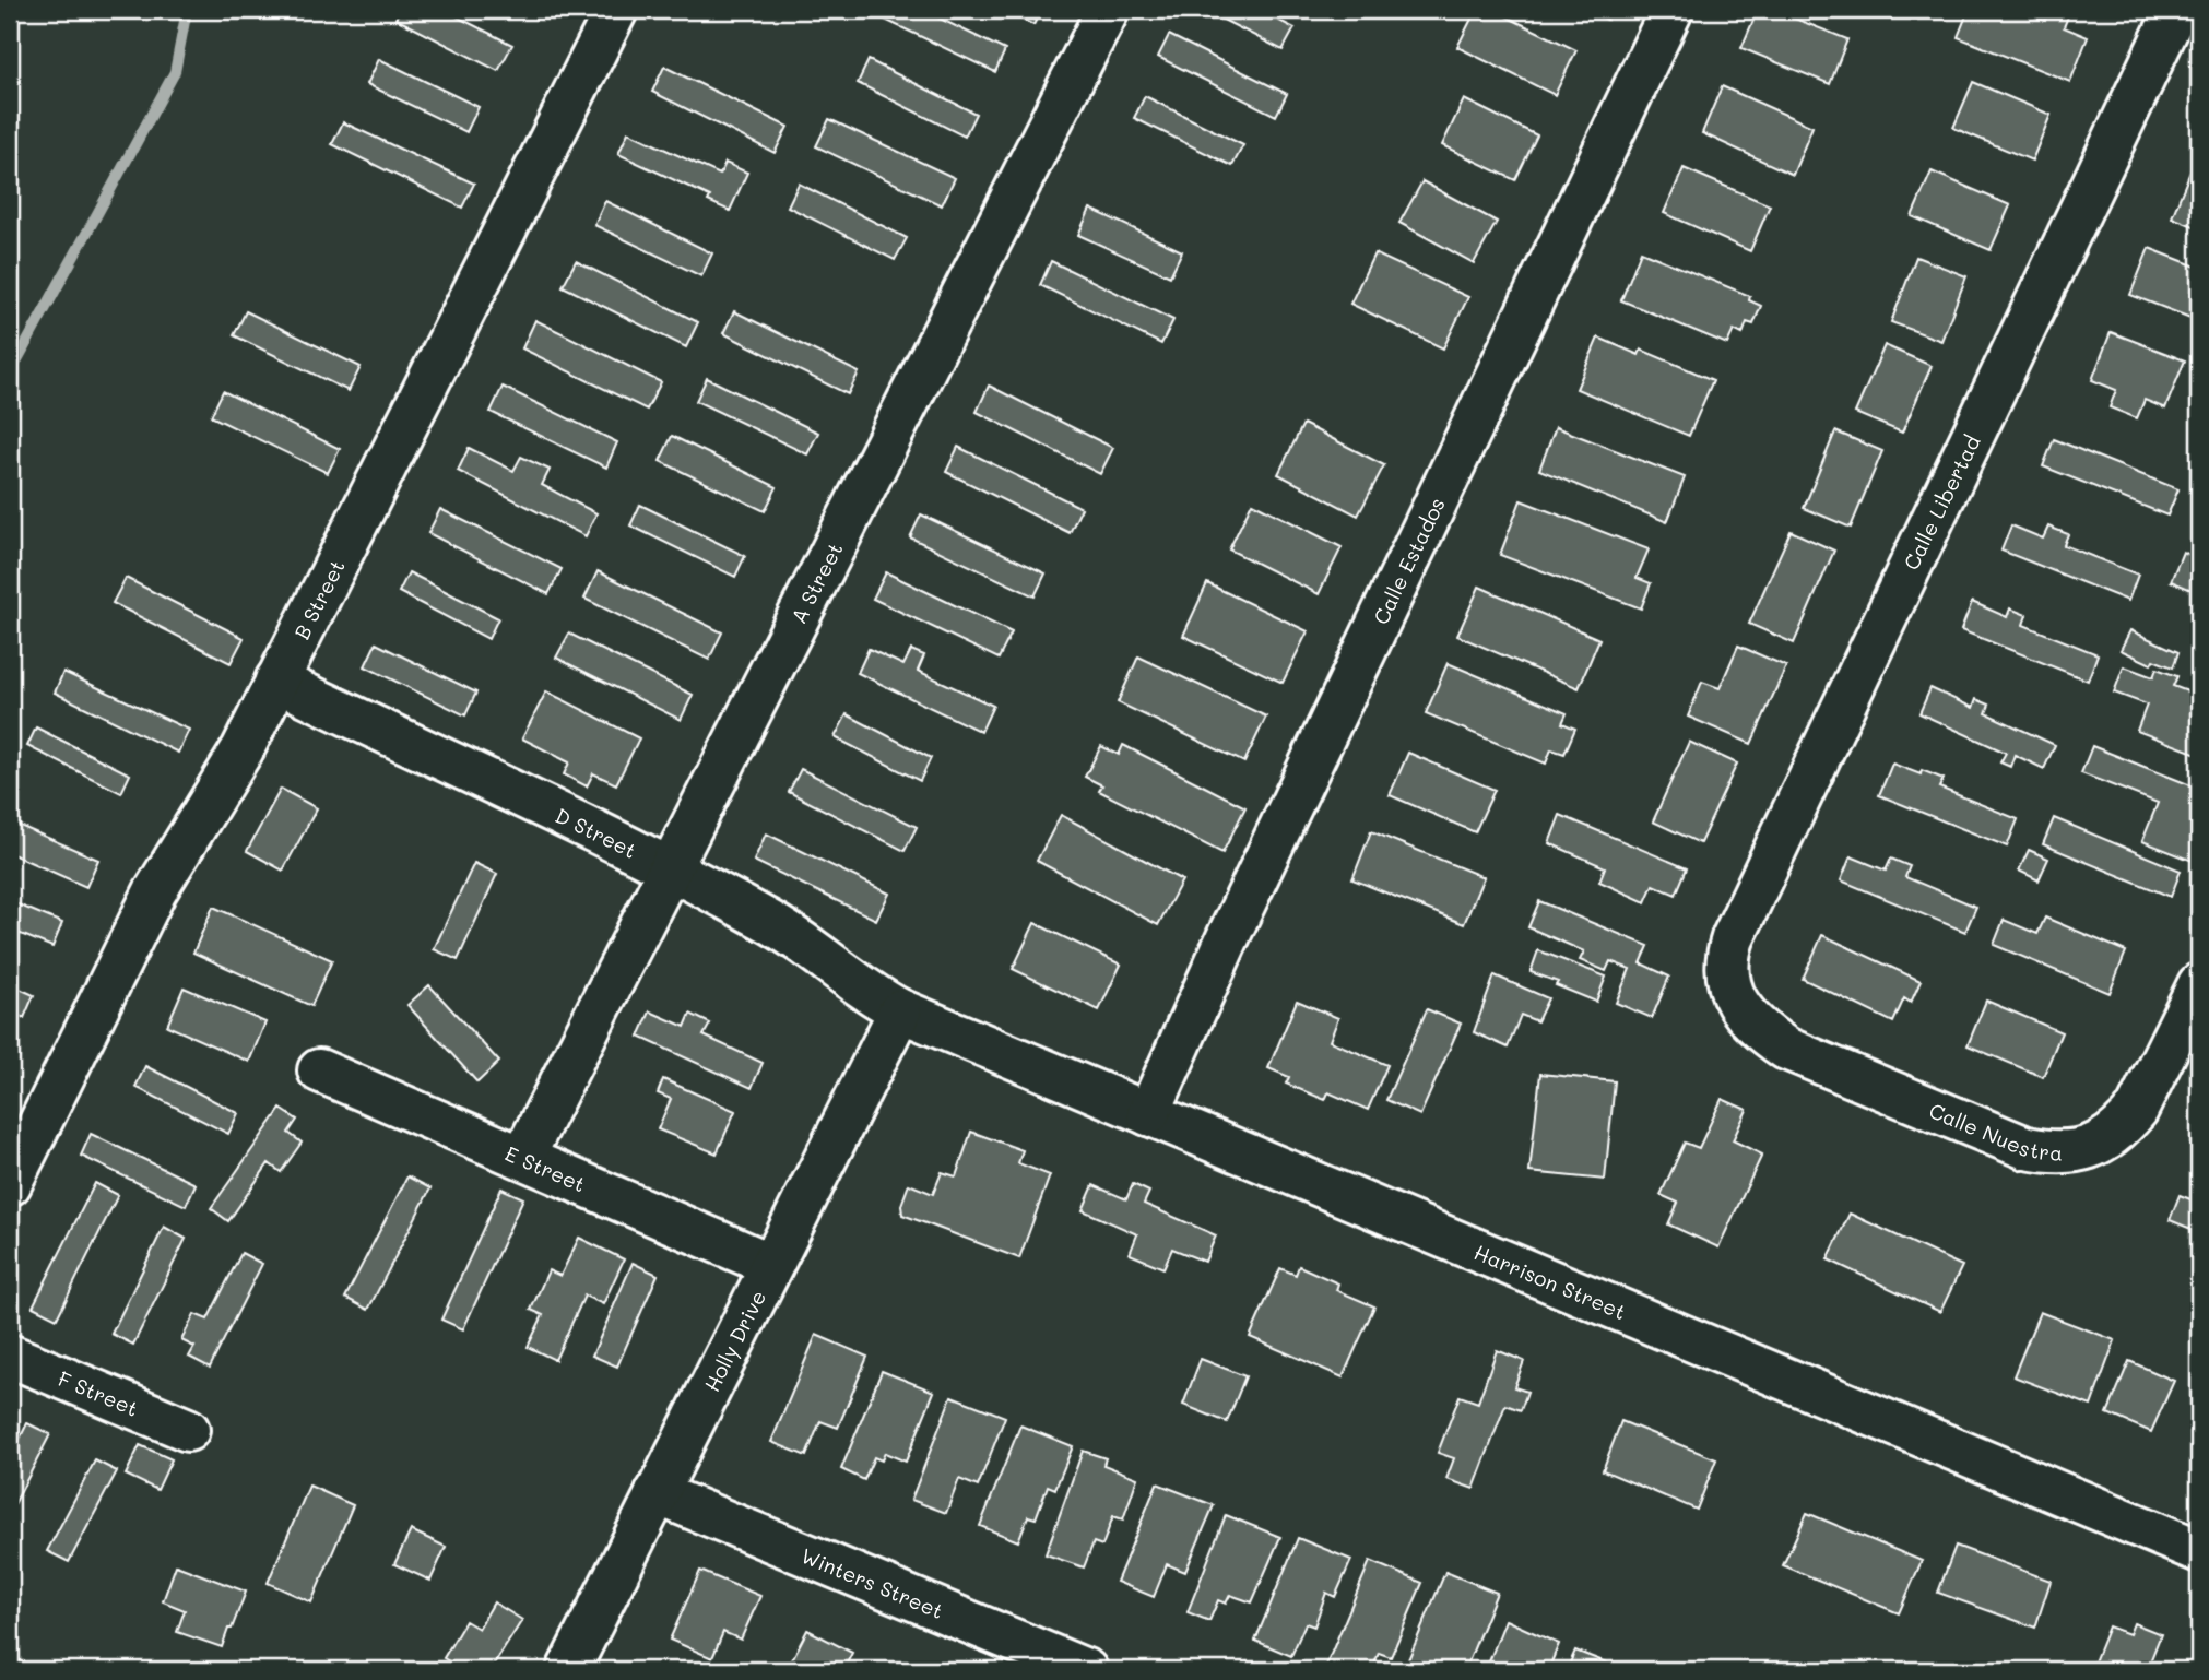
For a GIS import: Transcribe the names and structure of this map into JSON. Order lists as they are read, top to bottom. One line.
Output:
{"streets":{"street":["Calle Libertad","Calle Estados","A Street","B Street","D Street","Calle Nuestra","E Street","Harrison Street","Holly Drive","F Street","Winters Street"]},"crossings":[["Calle Libertad","Calle Nuestra"],["Calle Estados","Harrison Street"],["A Street","D Street"],["A Street","E Street"],["B Street","D Street"],["D Street","Harrison Street"],["D Street","Holly Drive"],["E Street","Holly Drive"],["Harrison Street","Holly Drive"],["Holly Drive","Winters Street"]]}
